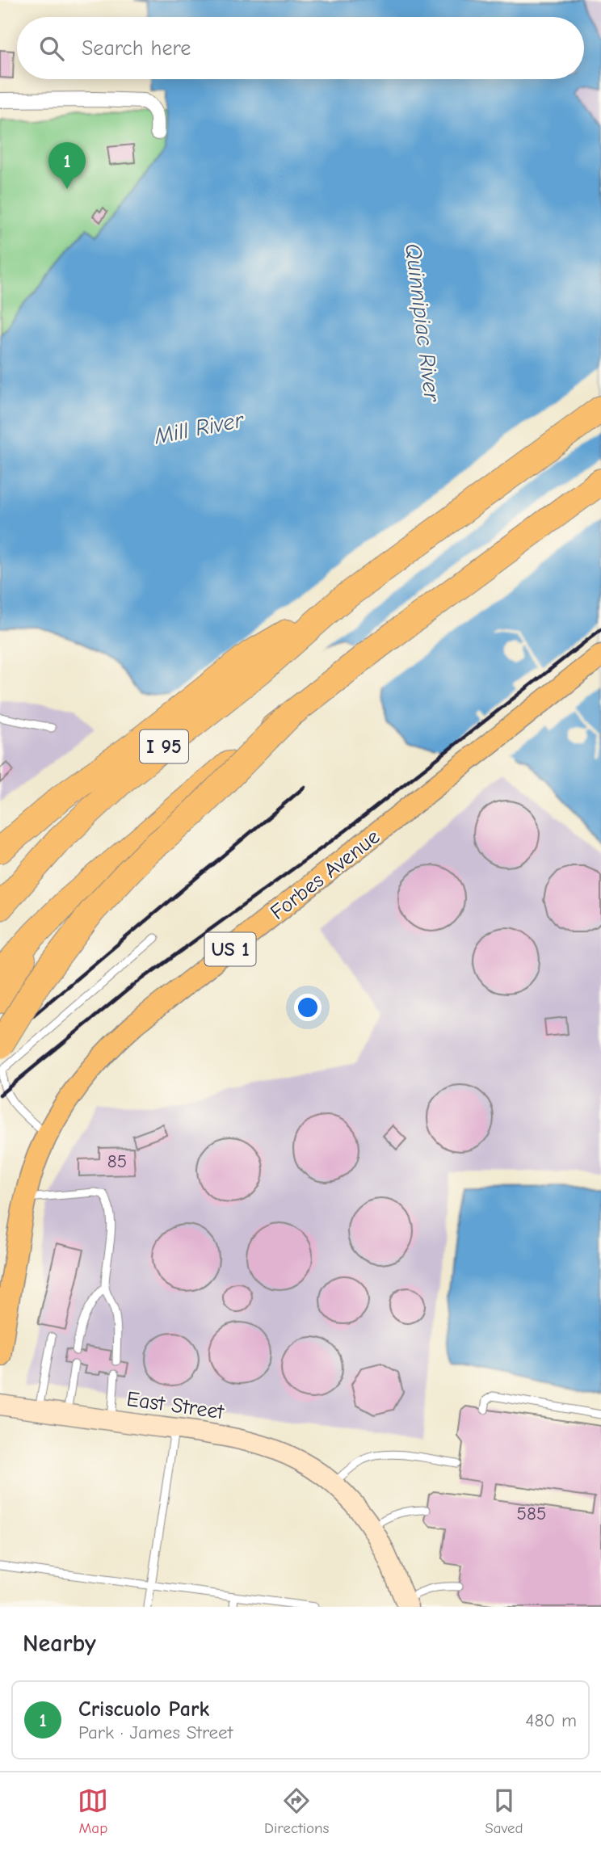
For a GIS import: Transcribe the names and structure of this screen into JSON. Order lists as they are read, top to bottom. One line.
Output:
{"streets":{"highway":["I 95"],"main road":["Forbes Avenue","US 1","East Street"]},"crossings":[["Forbes Avenue","US 1"]],"water":["Quinnipiac River","Mill River"],"house_numbers":["85","585"],"page":{"search":"Search here","pins":"1","heading":"Nearby","list":[{"mark":"1","name":"Criscuolo Park","note":"Park · James Street","value":"480 m"}],"nav":["Map","Directions","Saved"]}}
